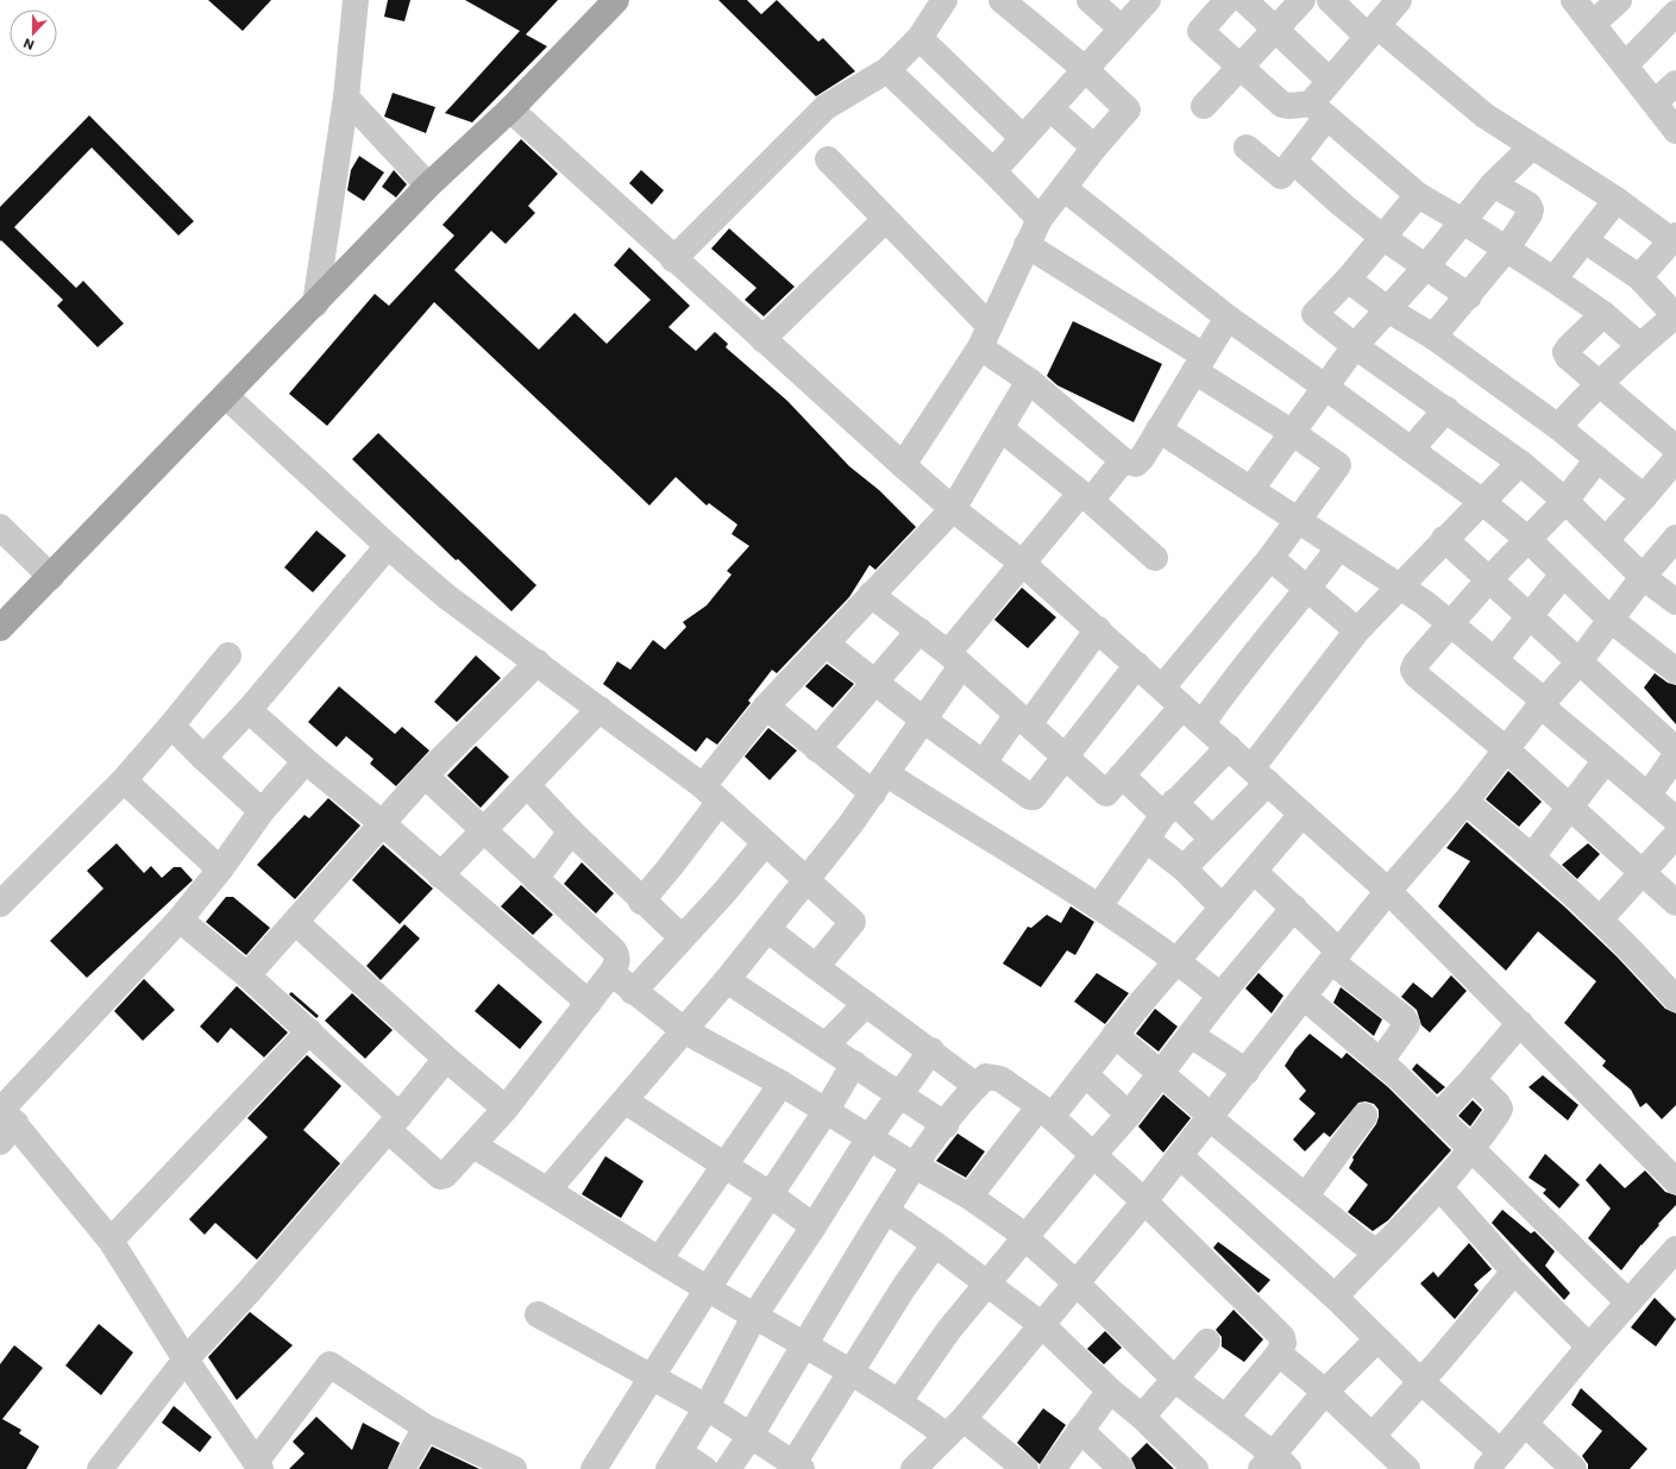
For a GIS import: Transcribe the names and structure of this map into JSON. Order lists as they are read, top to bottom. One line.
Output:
{"north":"bottom"}
